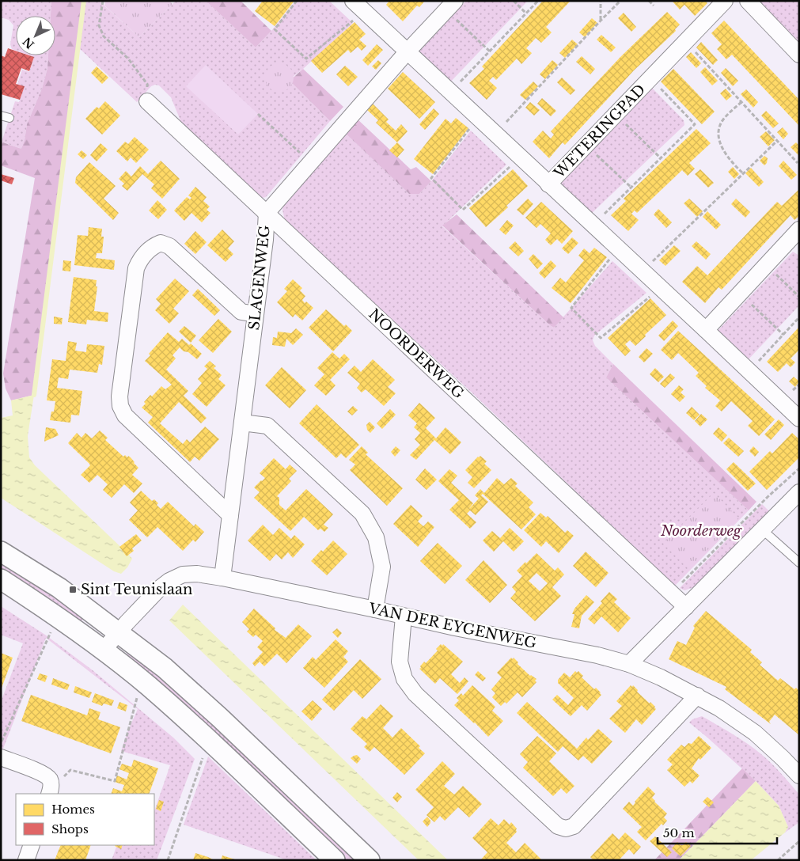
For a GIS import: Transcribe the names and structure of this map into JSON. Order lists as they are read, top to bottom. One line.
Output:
{"streets":{"street":["WETERINGPAD","SLAGENWEG","NOORDERWEG","VAN DER EYGENWEG"]},"crossings":[["SLAGENWEG","NOORDERWEG"],["SLAGENWEG","VAN DER EYGENWEG"]],"parks":["Noorderweg"],"places":{"transit":["Sint Teunislaan"]},"legend":["Homes","Shops"],"scale_bar":"50 m","north":"bottom left"}
